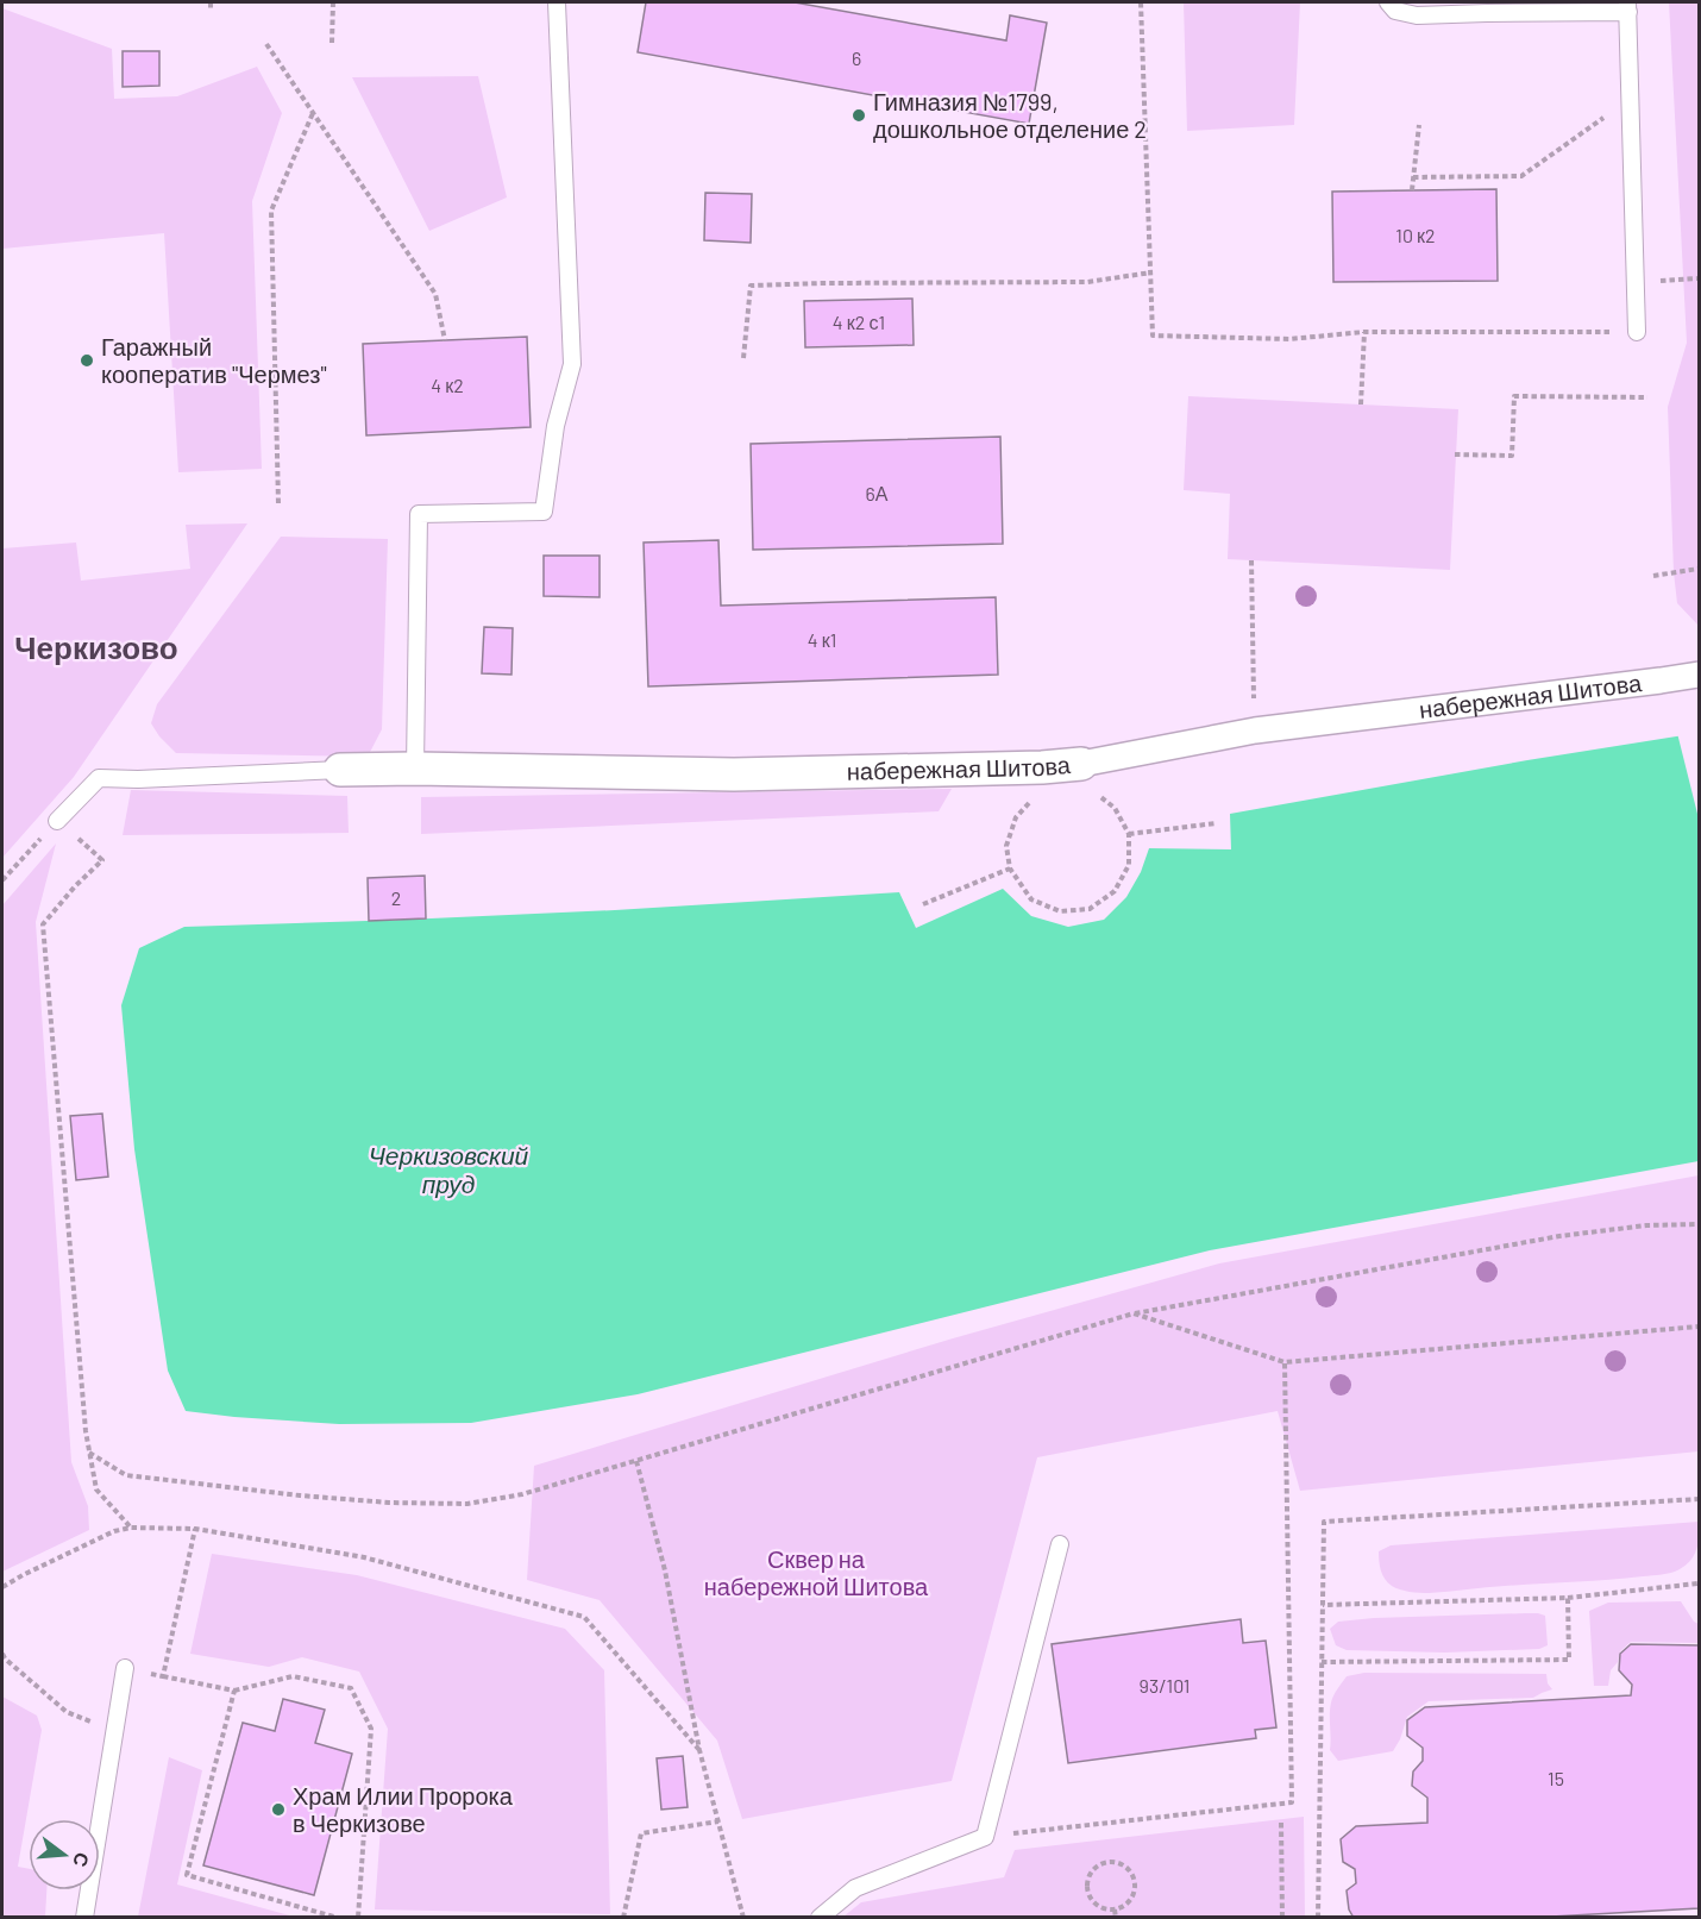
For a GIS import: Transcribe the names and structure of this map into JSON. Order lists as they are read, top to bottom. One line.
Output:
{"streets":{"street":["набережная Шитова"]},"districts":["Черкизово"],"water":["Черкизовский пруд"],"parks":["Сквер на набережной Шитова"],"places":["Гимназия №1799, дошкольное отделение 2","Гаражный кооператив \"Чермез\"","Храм Илии Пророка в Черкизове"],"house_numbers":["6","10 к2","4 к2 с1","4 к2","6А","4 к1","2","93/101","15"],"north":"right"}
